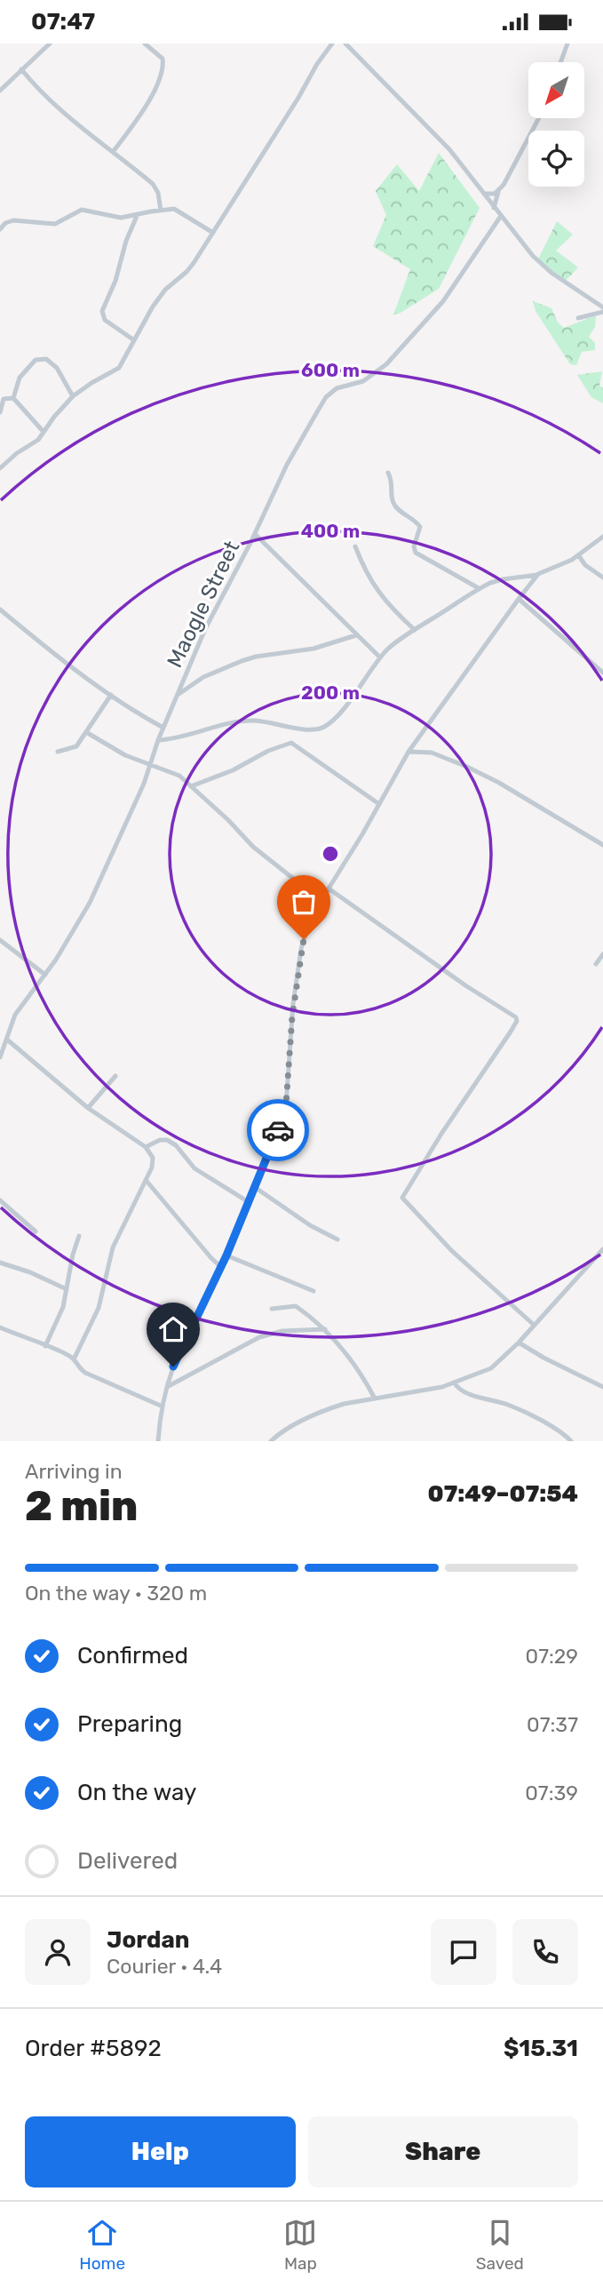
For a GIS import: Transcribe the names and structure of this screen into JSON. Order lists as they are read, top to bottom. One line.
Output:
{"streets":{"street":["Maogle Street"]},"north":"bottom left","page":{"status":"07:47","heading":["2 min","Arriving in","07:49–07:54"],"panel":["Jordan","Courier · 4.4","Order #5892","$15.31"],"bar":"On the way · 320 m","list":[["Confirmed","07:29"],["Preparing","07:37"],["On the way","07:39"],"Delivered"],"buttons":["Help","Share"],"tabs":["Home","Map","Saved"]},"rings":["600 m","400 m","200 m"]}
